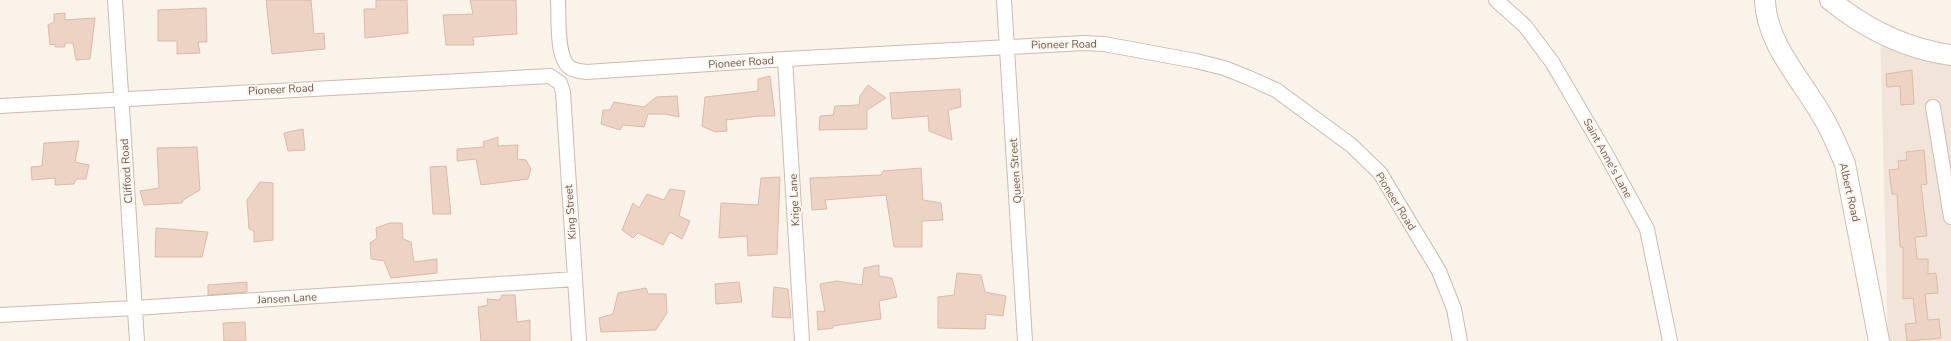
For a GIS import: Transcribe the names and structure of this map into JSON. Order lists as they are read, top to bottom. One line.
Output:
{"streets":{"street":["Pioneer Road","Saint Anne's Lane","Clifford Road","Queen Street","Albert Road","Krige Lane","King Street","Jansen Lane"]},"crossings":[["Pioneer Road","Clifford Road"],["Pioneer Road","Queen Street"],["Pioneer Road","Krige Lane"],["Pioneer Road","King Street"],["Clifford Road","Jansen Lane"],["King Street","Jansen Lane"]]}
